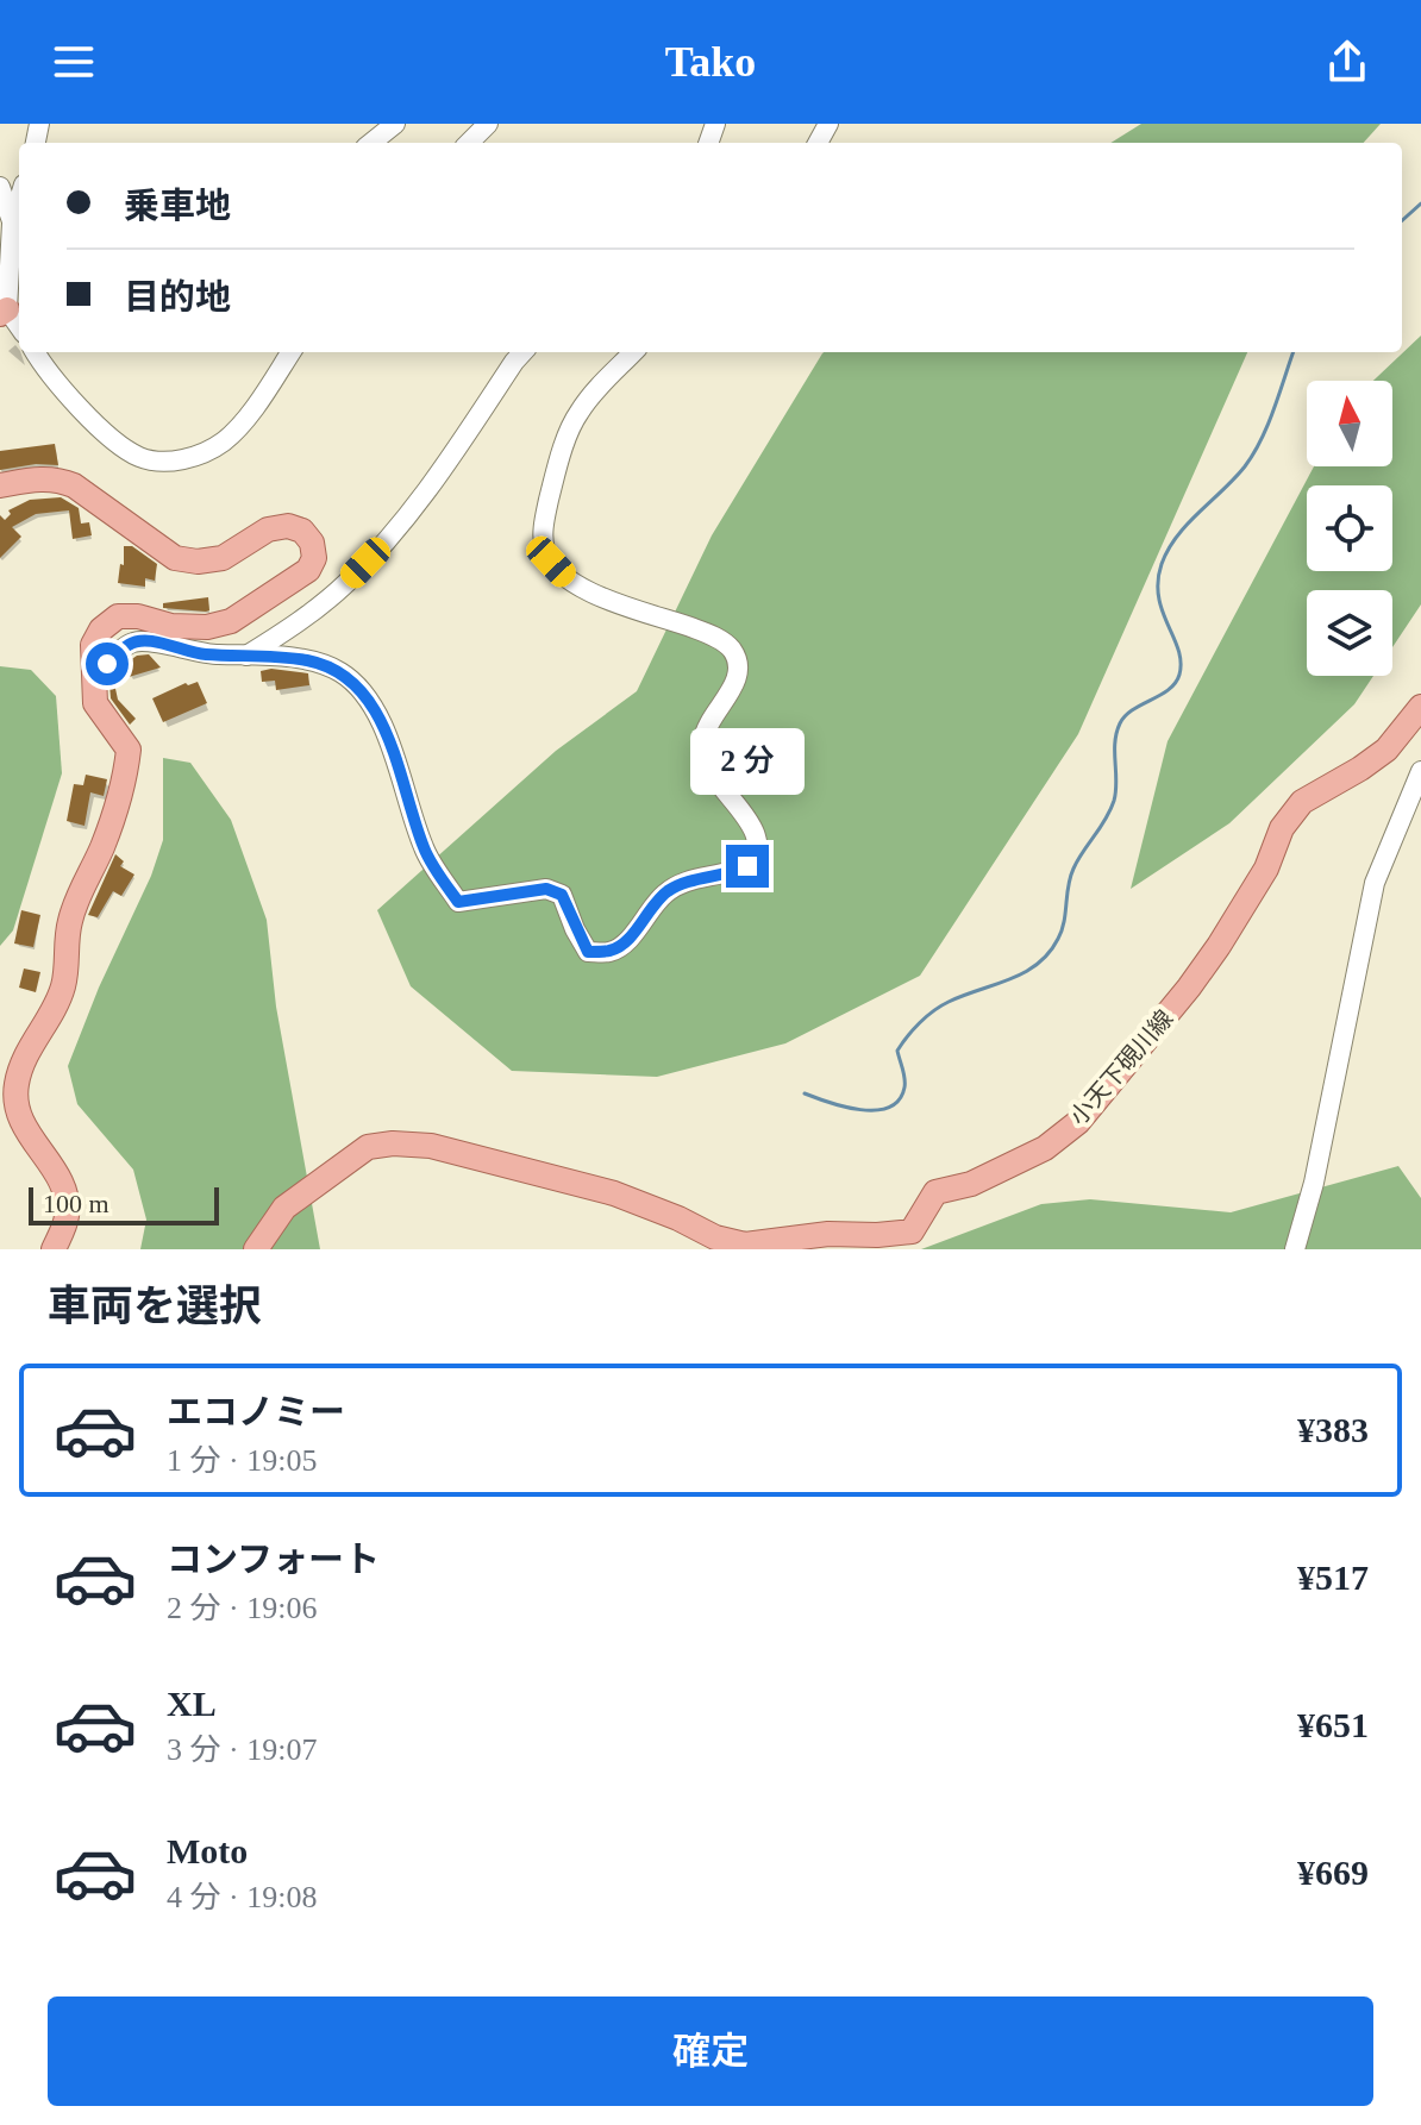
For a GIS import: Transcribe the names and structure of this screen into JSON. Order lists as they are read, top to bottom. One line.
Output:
{"streets":{"main road":["小天下硯川線"]},"scale_bar":"100 m","north":"top","page":{"header":"Tako","banner":["乗車地","目的地"],"bubble":"2 分","scale":"100 m","heading":"車両を選択","list":[{"name":"エコノミー","note":"1 分 · 19:05","value":"¥383"},{"name":"コンフォート","note":"2 分 · 19:06","value":"¥517"},{"name":"XL","note":"3 分 · 19:07","value":"¥651"},{"name":"Moto","note":"4 分 · 19:08","value":"¥669"}],"buttons":"確定"}}
